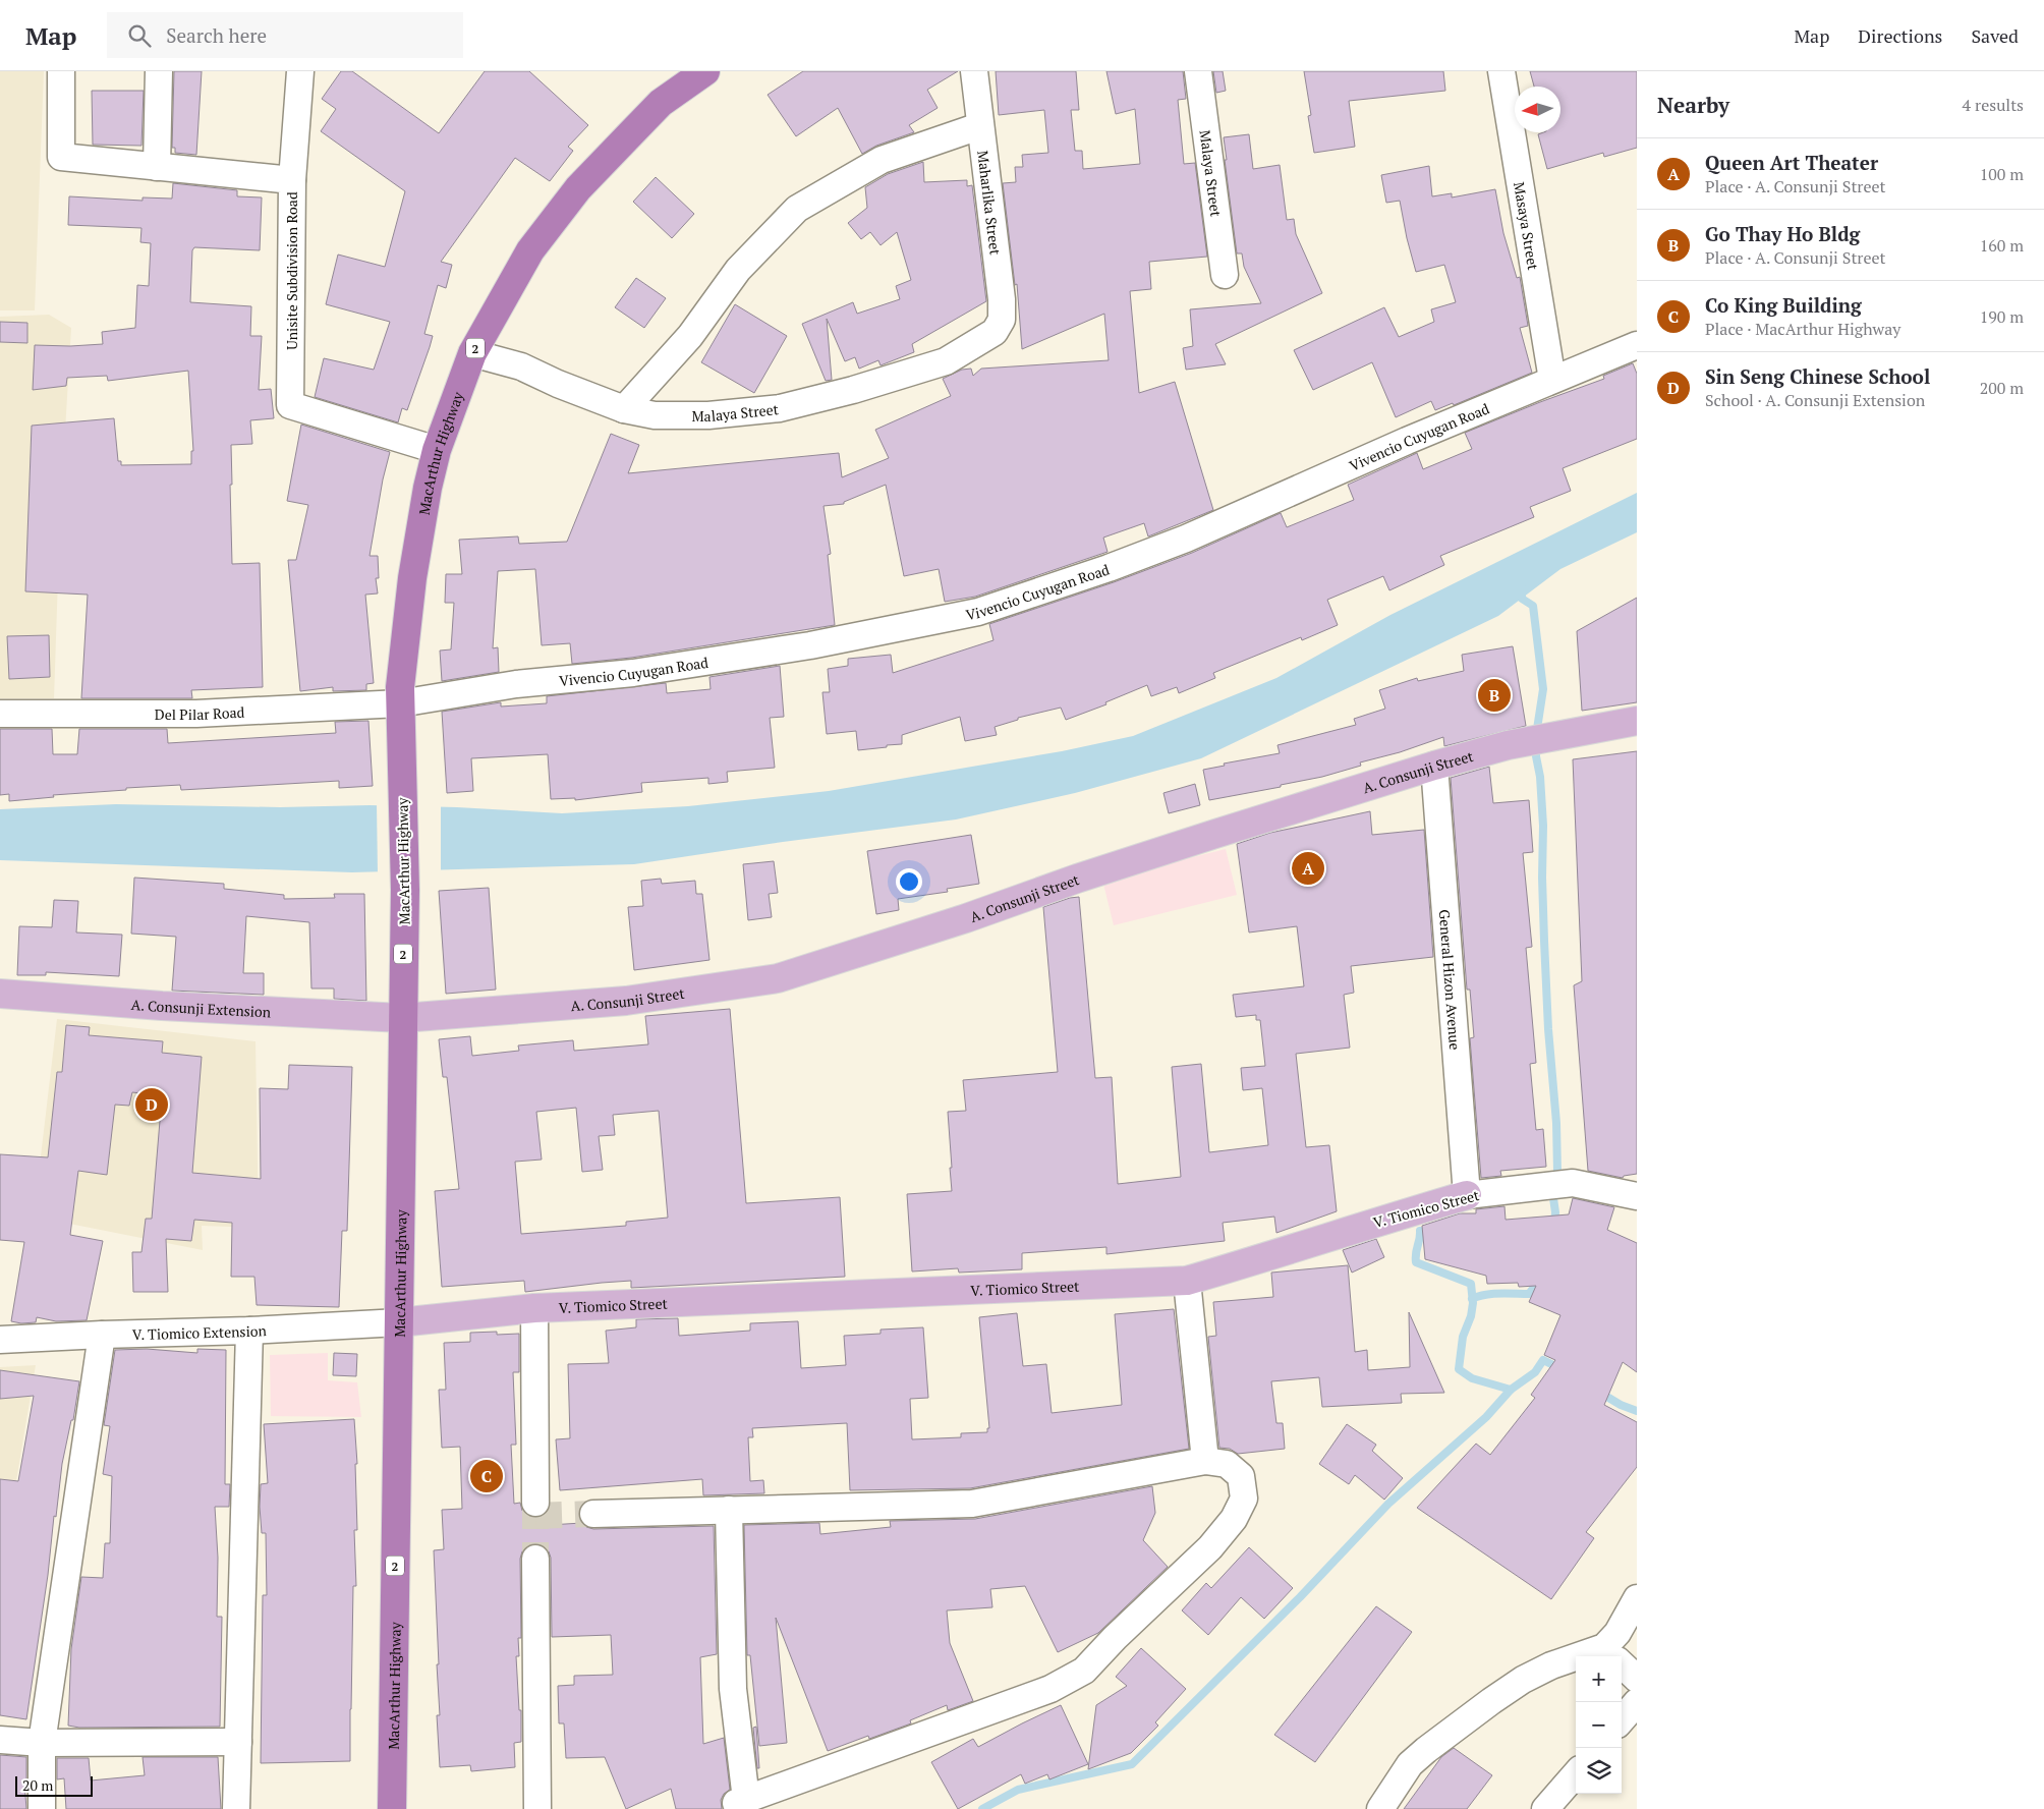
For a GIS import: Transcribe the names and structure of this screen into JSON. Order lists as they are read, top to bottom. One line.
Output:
{"streets":{"highway":["2","MacArthur Highway"],"main road":["A. Consunji Street","A. Consunji Extension","V. Tiomico Street"],"street":["Malaya Street","Maharlika Street","Masaya Street","Unisite Subdivision Road","Vivencio Cuyugan Road","Del Pilar Road","General Hizon Avenue","V. Tiomico Extension"]},"crossings":[["Malaya Street","Maharlika Street"],["Malaya Street","MacArthur Highway"],["Masaya Street","Vivencio Cuyugan Road"],["Unisite Subdivision Road","MacArthur Highway"],["Vivencio Cuyugan Road","MacArthur Highway"],["Vivencio Cuyugan Road","Del Pilar Road"],["MacArthur Highway","Del Pilar Road"],["MacArthur Highway","A. Consunji Street"],["MacArthur Highway","A. Consunji Extension"],["MacArthur Highway","V. Tiomico Street"],["MacArthur Highway","V. Tiomico Extension"],["A. Consunji Street","General Hizon Avenue"],["A. Consunji Street","A. Consunji Extension"],["General Hizon Avenue","V. Tiomico Street"],["V. Tiomico Street","V. Tiomico Extension"]],"scale_bar":"20 m","north":"left","page":{"header":"Map","search":"Search here","nav":["Map","Directions","Saved"],"heading":["Nearby","4 results"],"list":[{"mark":"A","name":"Queen Art Theater","note":"Place · A. Consunji Street","value":"100 m"},{"mark":"B","name":"Go Thay Ho Bldg","note":"Place · A. Consunji Street","value":"160 m"},{"mark":"C","name":"Co King Building","note":"Place · MacArthur Highway","value":"190 m"},{"mark":"D","name":"Sin Seng Chinese School","note":"School · A. Consunji Extension","value":"200 m"}],"pins":["B","A","D","C"],"map_buttons":["+","−"],"scale":"20 m"}}
